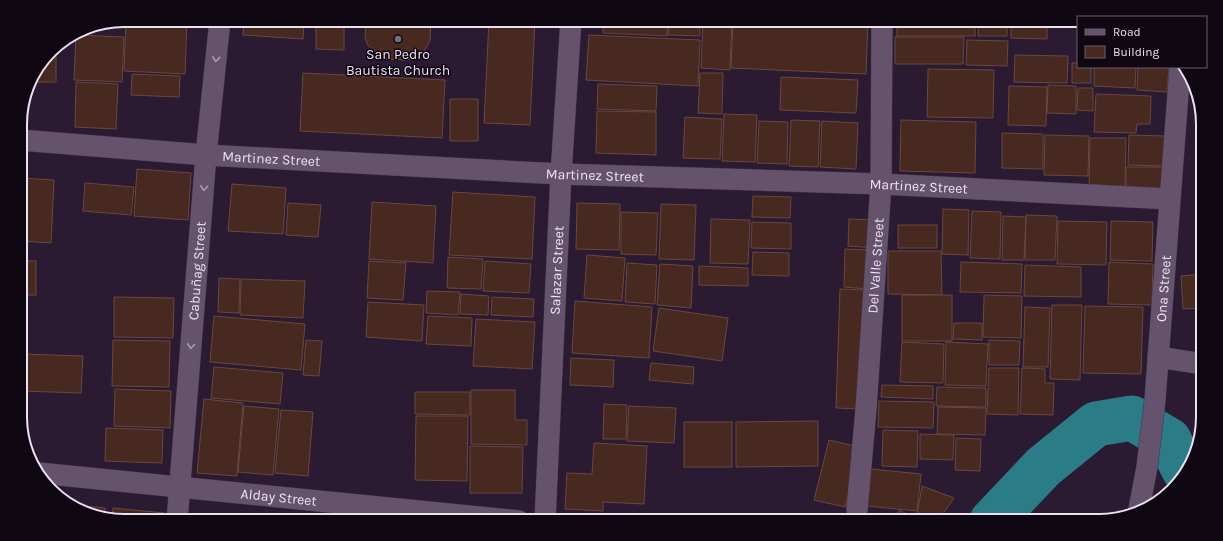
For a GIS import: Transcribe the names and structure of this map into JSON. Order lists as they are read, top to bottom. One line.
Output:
{"streets":{"street":["Martinez Street","Del Valle Street","Cabuñag Street","Salazar Street","Ona Street","Alday Street"]},"crossings":[["Martinez Street","Del Valle Street"],["Martinez Street","Cabuñag Street"],["Martinez Street","Salazar Street"],["Martinez Street","Ona Street"],["Cabuñag Street","Alday Street"]],"one_way":["Cabuñag Street"],"places":["San Pedro Bautista Church"],"legend":["Road","Building"]}
